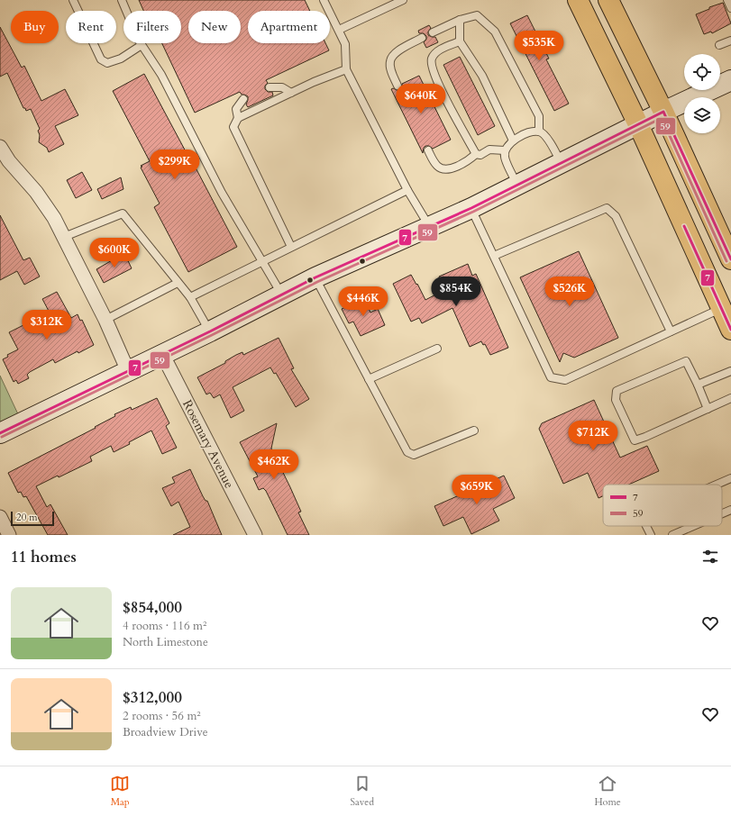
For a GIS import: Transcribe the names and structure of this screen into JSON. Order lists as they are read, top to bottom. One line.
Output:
{"streets":{"street":["Rosemary Avenue"]},"lines":["transit line 7","transit line 59"],"legend":["7","59"],"scale_bar":"20 m","page":{"chip":["Buy","Rent","Filters","New","Apartment"],"price":["$535K","$640K","$299K","$600K","$854K","$526K","$446K","$312K","$712K","$462K","$659K"],"scale":"20 m","heading":"11 homes","list":[{"name":"$854,000","note":"4 rooms · 116 m² · North Limestone"},{"name":"$312,000","note":"2 rooms · 56 m² · Broadview Drive"}],"tabs":["Map","Saved","Home"]}}
